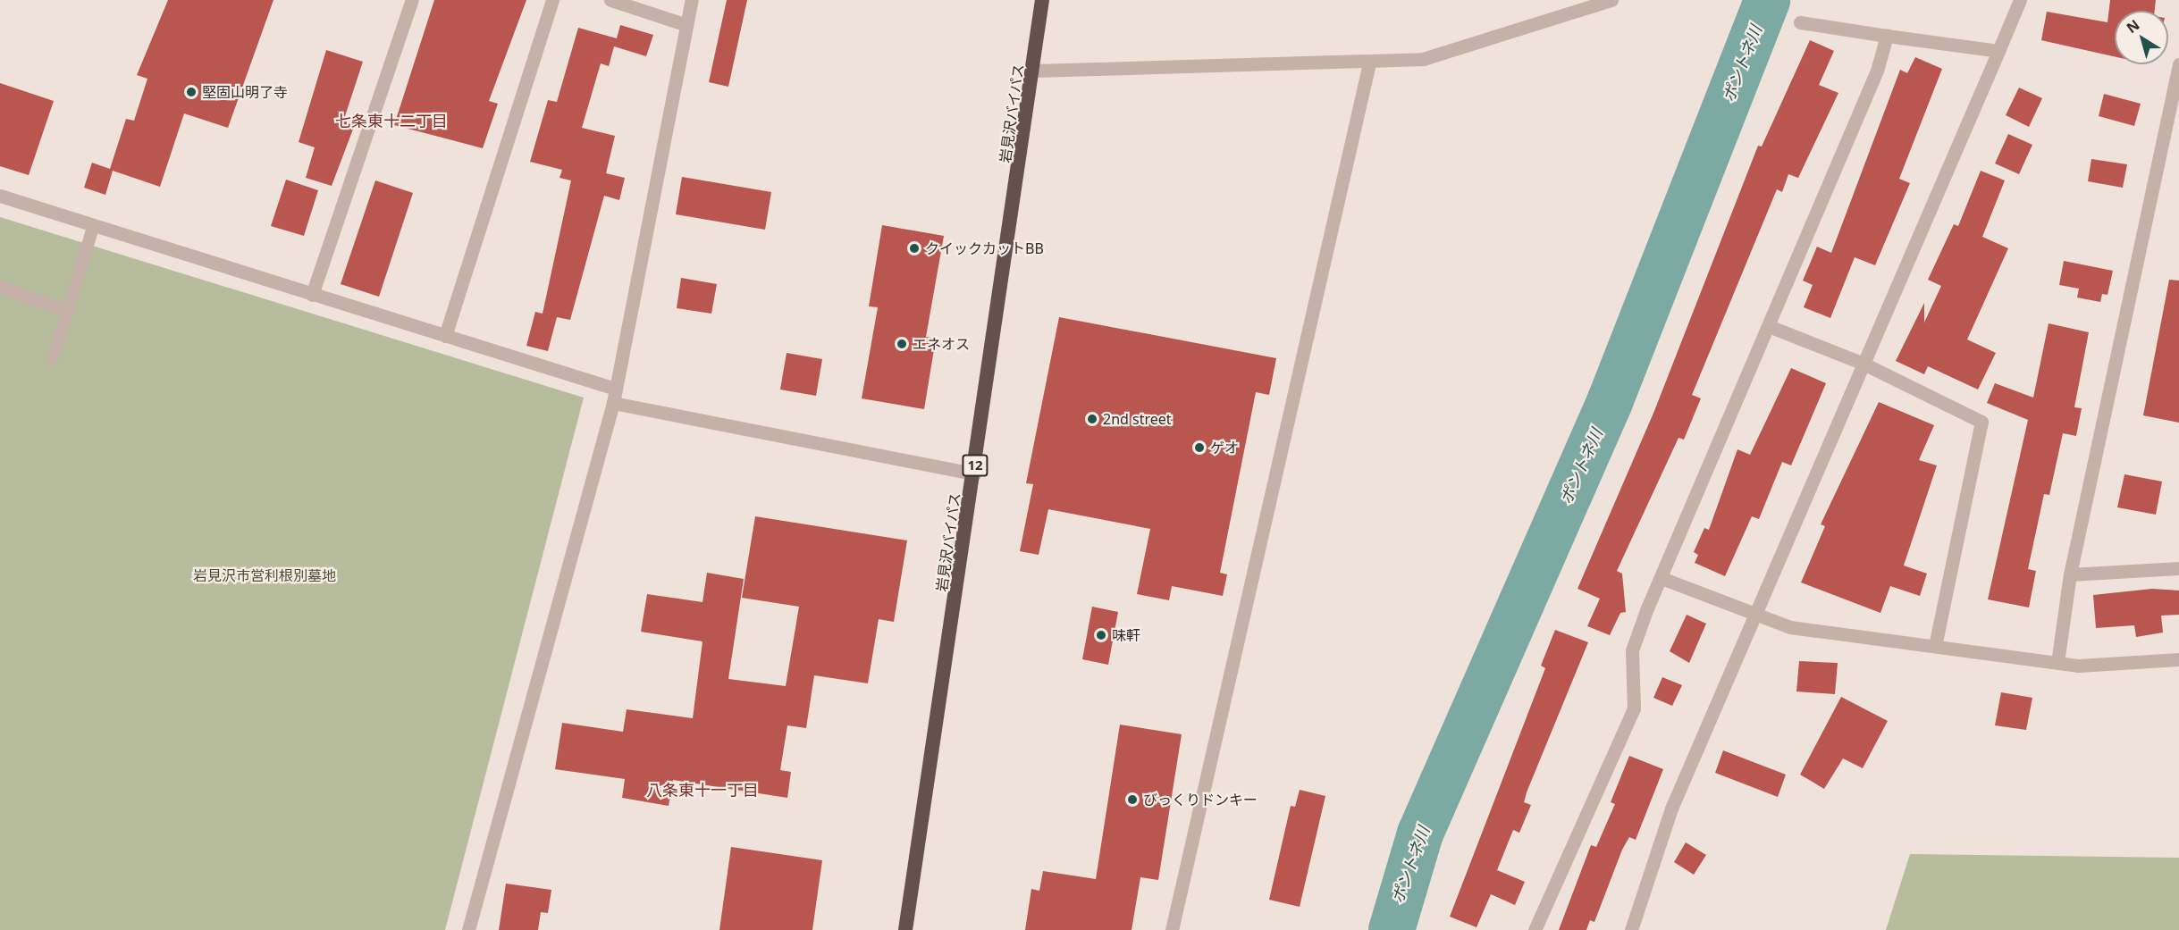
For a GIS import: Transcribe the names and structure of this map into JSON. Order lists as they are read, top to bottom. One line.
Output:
{"streets":{"highway":["岩見沢バイパス","12"]},"districts":["七条東十二丁目","八条東十一丁目"],"water":["ポントネ川"],"parks":["岩見沢市営利根別墓地"],"places":["堅固山明了寺","クイックカットBB","エネオス","2nd street","ゲオ","味軒","びっくりドンキー"],"north":"top left"}
